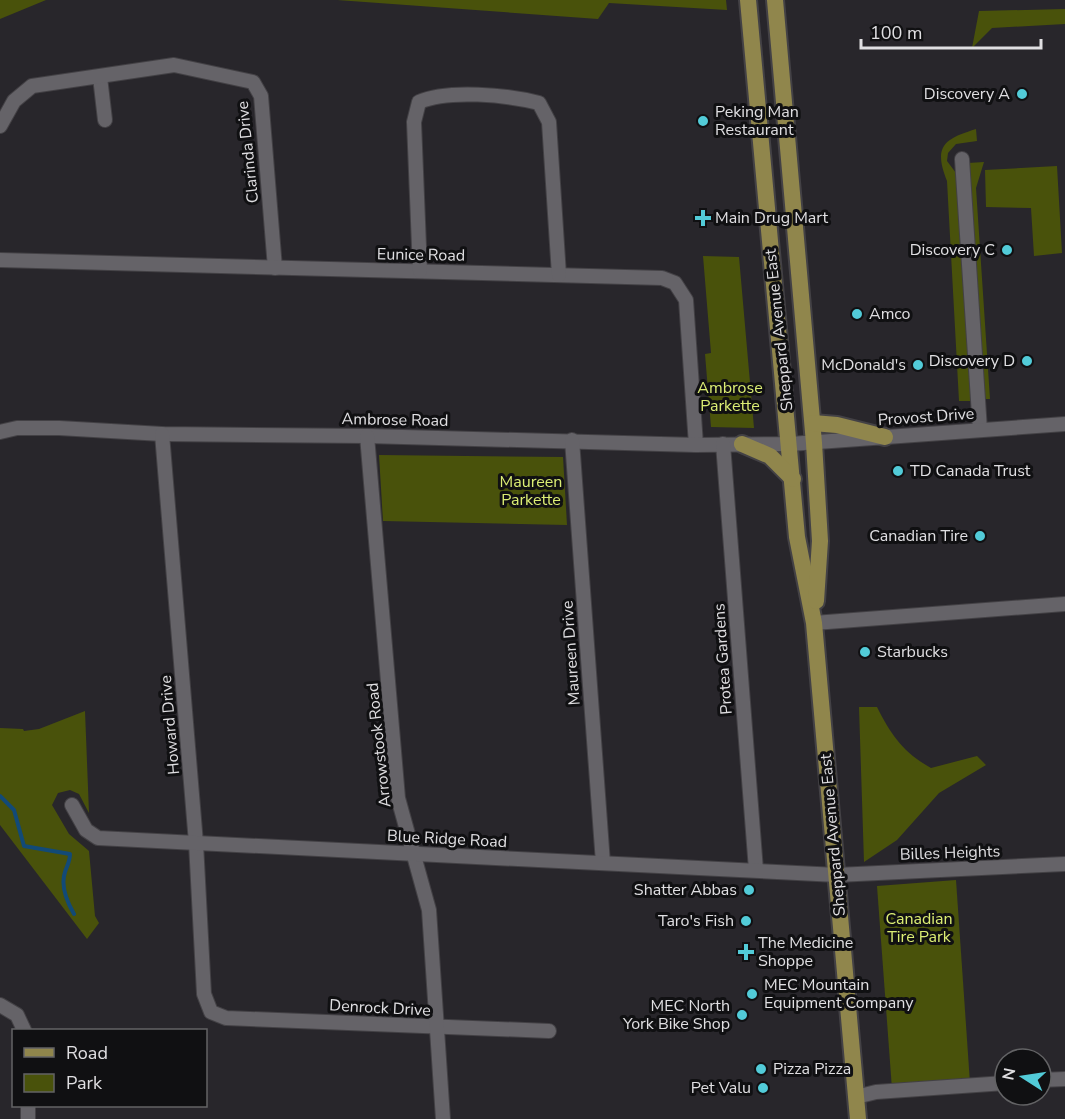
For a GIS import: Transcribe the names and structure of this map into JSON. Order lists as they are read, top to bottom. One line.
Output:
{"streets":{"main road":["Sheppard Avenue East"],"street":["Clarinda Drive","Eunice Road","Provost Drive","Ambrose Road","Maureen Drive","Protea Gardens","Howard Drive","Arrowstook Road","Blue Ridge Road","Billes Heights","Denrock Drive"]},"crossings":[["Clarinda Drive","Eunice Road"],["Eunice Road","Ambrose Road"],["Sheppard Avenue East","Provost Drive"],["Sheppard Avenue East","Ambrose Road"],["Sheppard Avenue East","Blue Ridge Road"],["Sheppard Avenue East","Billes Heights"],["Provost Drive","Ambrose Road"],["Ambrose Road","Maureen Drive"],["Ambrose Road","Protea Gardens"],["Ambrose Road","Howard Drive"],["Ambrose Road","Arrowstook Road"],["Maureen Drive","Blue Ridge Road"],["Protea Gardens","Blue Ridge Road"],["Howard Drive","Blue Ridge Road"],["Howard Drive","Denrock Drive"],["Arrowstook Road","Blue Ridge Road"],["Arrowstook Road","Denrock Drive"],["Blue Ridge Road","Billes Heights"]],"parks":["Ambrose Parkette","Maureen Parkette","Canadian Tire Park"],"places":{"other":["Discovery A","Peking Man Restaurant","Discovery C","Amco","Discovery D","McDonald's","TD Canada Trust","Canadian Tire","Starbucks","Shatter Abbas","Taro's Fish","MEC Mountain Equipment Company","MEC North York Bike Shop","Pizza Pizza","Pet Valu"],"health":["Main Drug Mart","The Medicine Shoppe"]},"legend":["Road","Park"],"scale_bar":"100 m","north":"left"}
